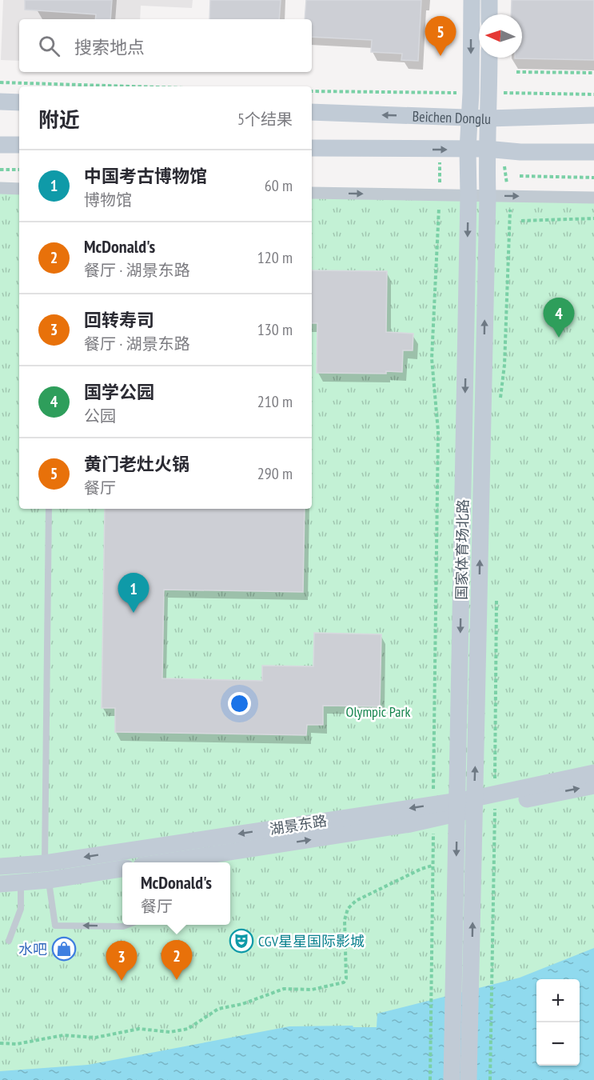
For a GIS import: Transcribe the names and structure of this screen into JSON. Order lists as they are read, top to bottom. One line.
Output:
{"streets":{"street":["Beichen Donglu","国家体育场北路","湖景东路"]},"crossings":[["Beichen Donglu","国家体育场北路"],["国家体育场北路","湖景东路"]],"parks":["Olympic Park"],"places":{"theatre":["CGV星星国际影城"],"shop":["水吧"]},"north":"left","page":{"pins":["5","4","1","2","3"],"search":"搜索地点","heading":["附近","5个结果"],"list":[{"mark":"1","name":"中国考古博物馆","note":"博物馆","value":"60 m"},{"mark":"2","name":"McDonald's","note":"餐厅 · 湖景东路","value":"120 m"},{"mark":"3","name":"回转寿司","note":"餐厅 · 湖景东路","value":"130 m"},{"mark":"4","name":"国学公园","note":"公园","value":"210 m"},{"mark":"5","name":"黄门老灶火锅","note":"餐厅","value":"290 m"}],"popup":["McDonald's","餐厅"],"map_buttons":["+","−"]}}
